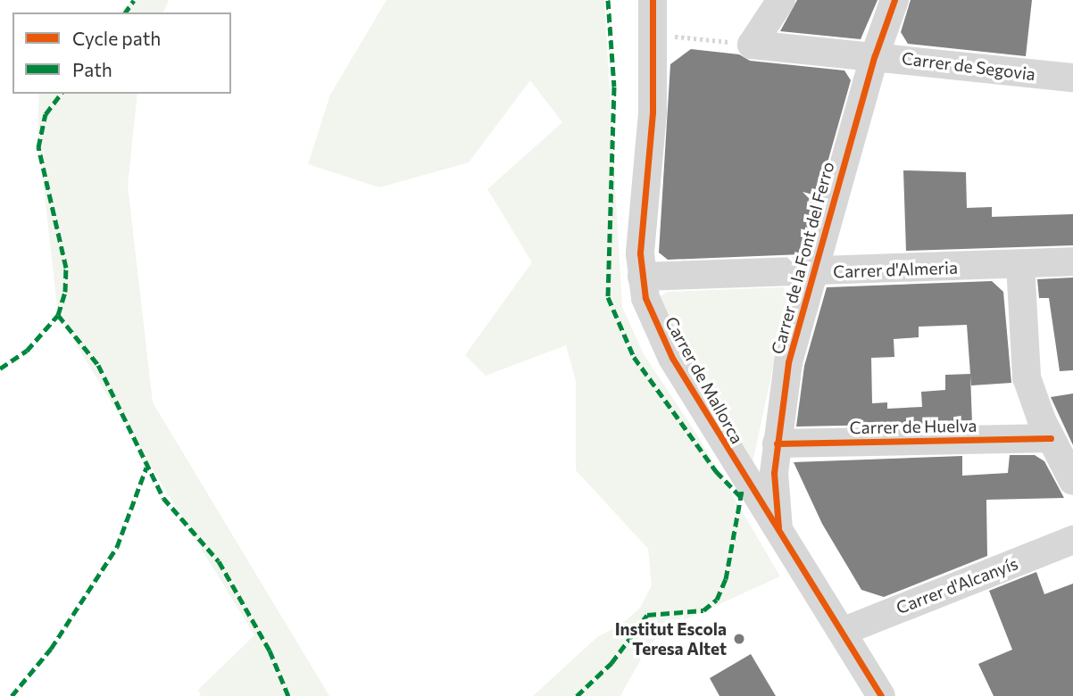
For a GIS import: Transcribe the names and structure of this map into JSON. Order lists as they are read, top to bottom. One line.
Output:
{"streets":{"street":["Carrer de Segovia","Carrer de la Font del Ferro","Carrer d'Almeria","Carrer de Mallorca","Carrer de Huelva","Carrer d'Alcanyís"]},"crossings":[["Carrer de Segovia","Carrer de la Font del Ferro"],["Carrer de la Font del Ferro","Carrer d'Almeria"],["Carrer de la Font del Ferro","Carrer de Mallorca"],["Carrer de la Font del Ferro","Carrer de Huelva"],["Carrer d'Almeria","Carrer de Mallorca"],["Carrer de Mallorca","Carrer d'Alcanyís"]],"places":["Institut Escola Teresa Altet"],"legend":["Cycle path","Path"]}
